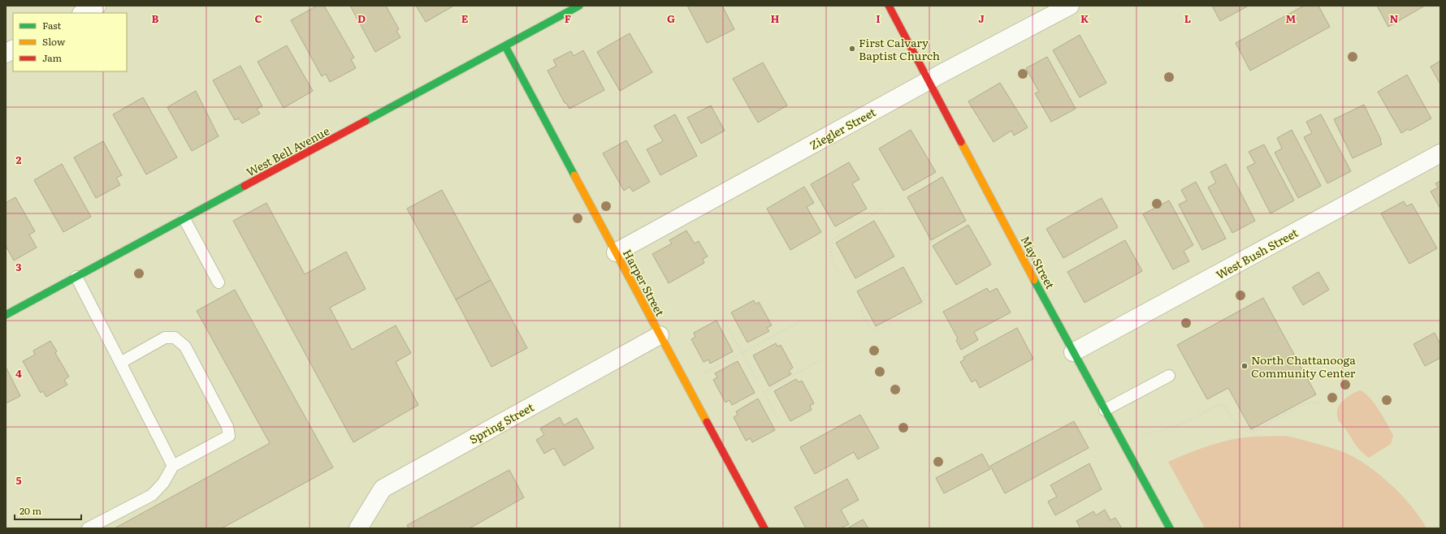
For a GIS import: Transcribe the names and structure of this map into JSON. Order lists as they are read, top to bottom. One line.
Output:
{"streets":{"street":["Ziegler Street","West Bell Avenue","West Bush Street","May Street","Harper Street","Spring Street"]},"crossings":[["Ziegler Street","May Street"],["Ziegler Street","Harper Street"],["West Bell Avenue","Harper Street"],["West Bush Street","May Street"],["Harper Street","Spring Street"]],"places":["First Calvary Baptist Church","North Chattanooga Community Center"],"legend":["Fast","Slow","Jam"],"scale_bar":"20 m","grid":{"columns":["B","C","D","E","F","G","H","I","J","K","L","M","N"],"rows":["2","3","4","5"]}}
